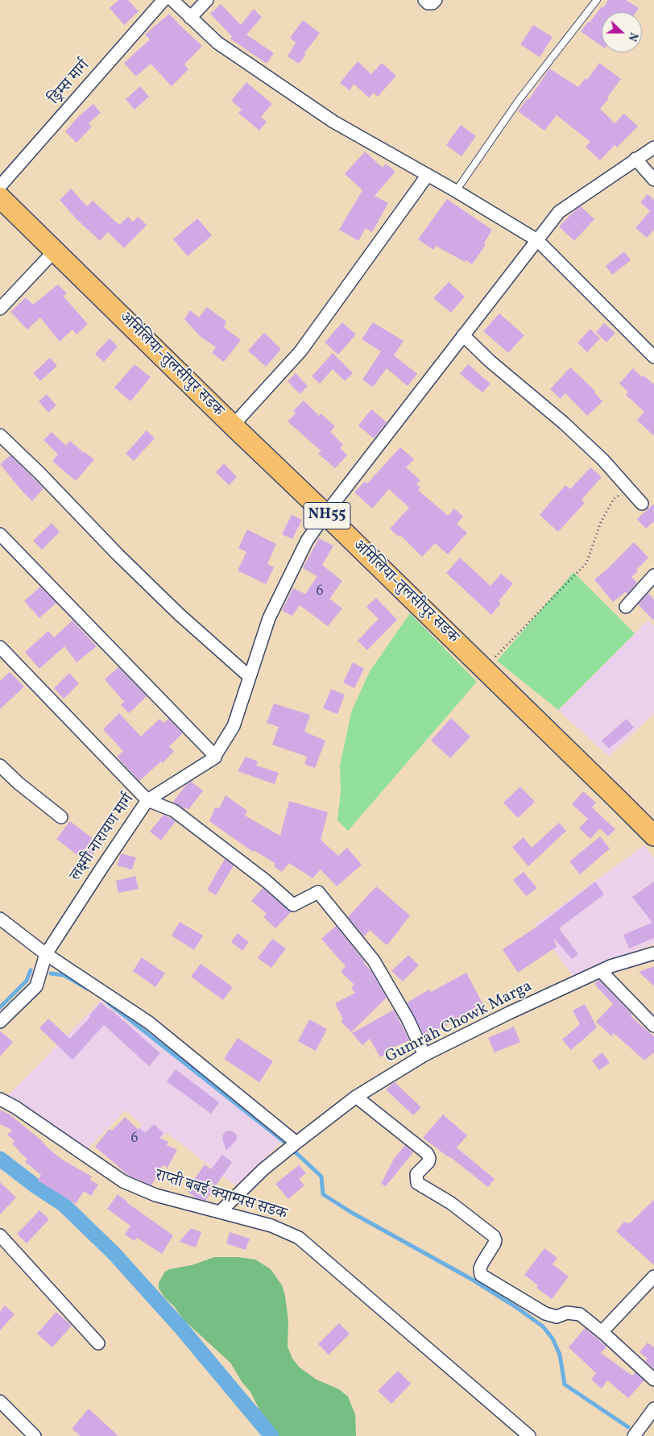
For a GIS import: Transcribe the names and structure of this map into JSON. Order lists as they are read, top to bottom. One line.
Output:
{"streets":{"main road":["अमिलिया-तुलसीपुर सडक","NH55"],"street":["ड्रिम्स मार्ग","लक्ष्मी नारायण मार्ग","Gumrah Chowk Marga","राप्ती बबई क्याम्पस सडक"]},"crossings":[["अमिलिया-तुलसीपुर सडक","लक्ष्मी नारायण मार्ग"],["Gumrah Chowk Marga","राप्ती बबई क्याम्पस सडक"]],"house_numbers":["6","6"],"north":"right"}
